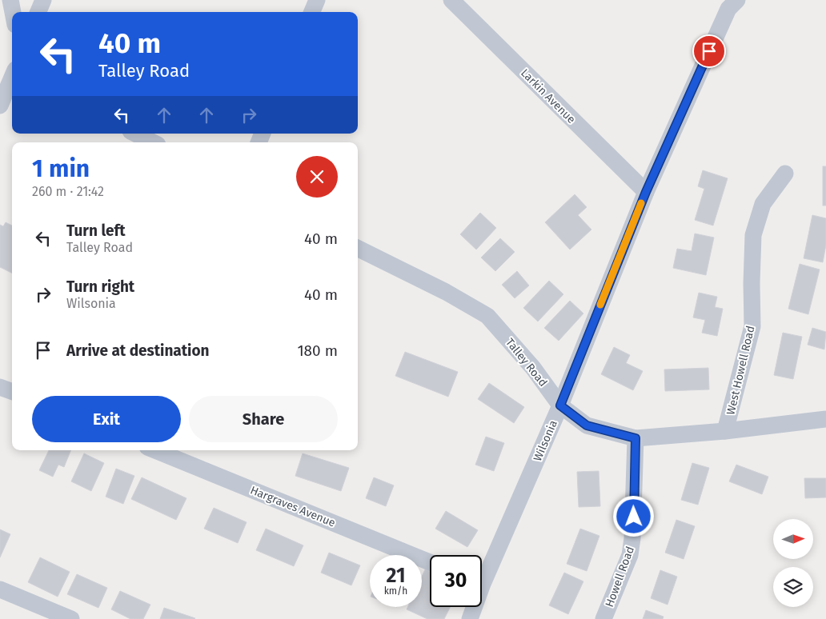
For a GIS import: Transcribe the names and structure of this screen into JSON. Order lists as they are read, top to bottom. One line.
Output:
{"streets":{"street":["Larkin Avenue","Talley Road","West Howell Road","Wilsonia","Hargraves Avenue","Howell Road"]},"crossings":[["Larkin Avenue","Wilsonia"],["Talley Road","West Howell Road"],["Talley Road","Wilsonia"],["Talley Road","Howell Road"]],"north":"right","page":{"turn":["40 m","Talley Road"],"heading":["1 min","260 m · 21:42"],"list":[{"name":"Turn left","note":"Talley Road","value":"40 m"},{"name":"Turn right","note":"Wilsonia","value":"40 m"},{"name":"Arrive at destination","value":"180 m"}],"buttons":["Exit","Share"],"speed":"21 km/h","limit":"30"}}
